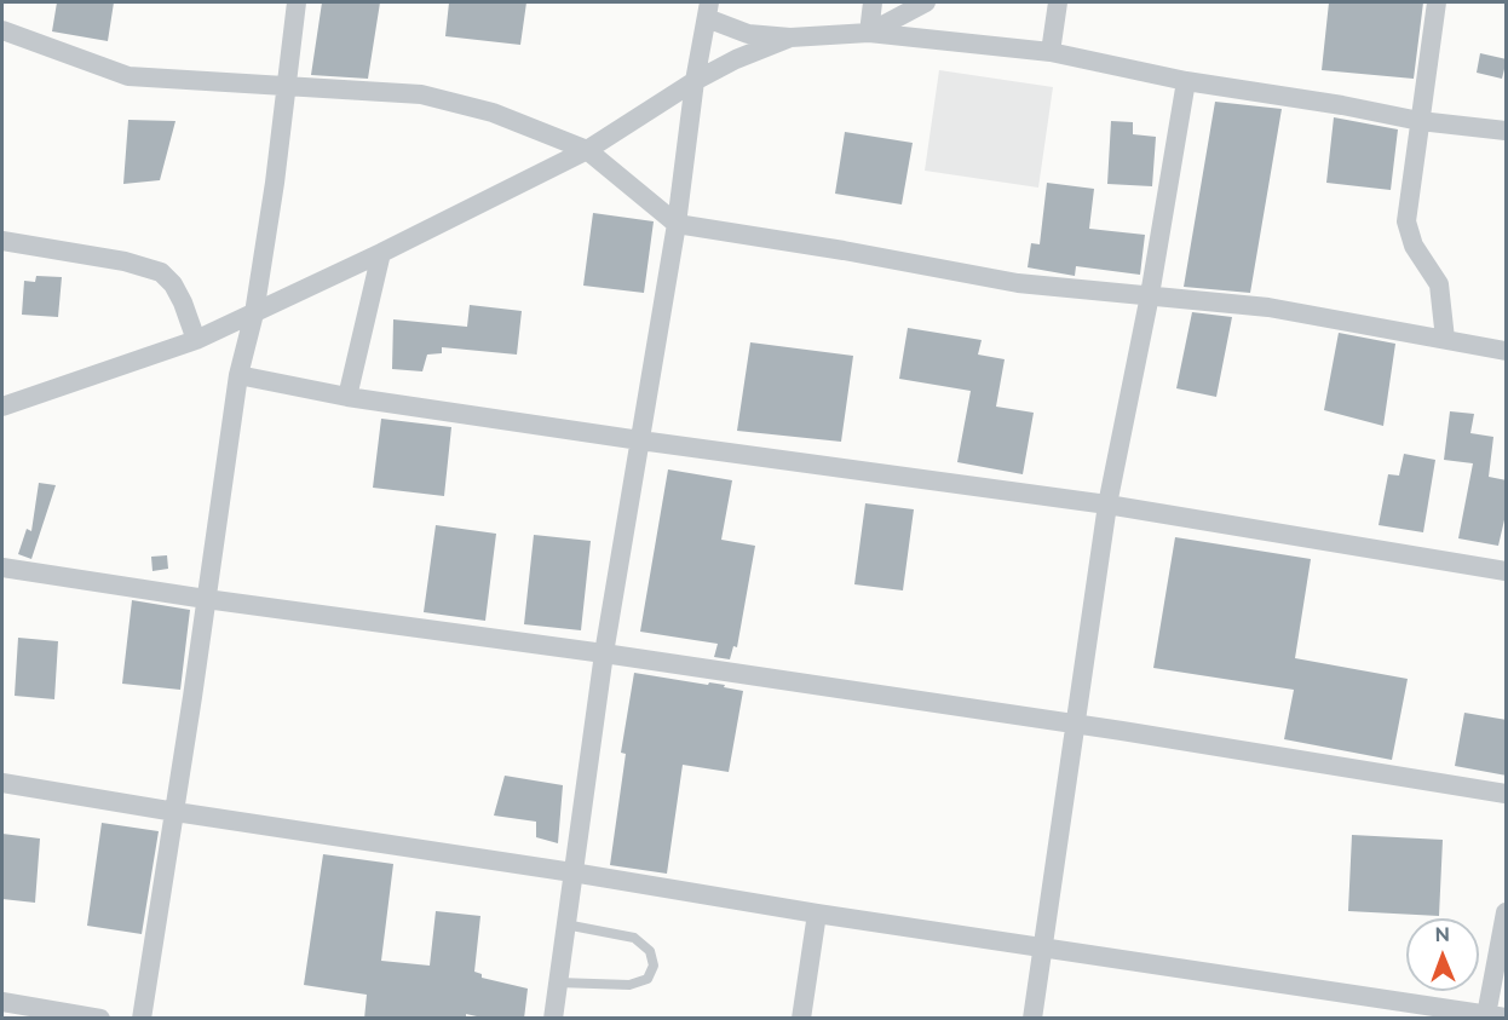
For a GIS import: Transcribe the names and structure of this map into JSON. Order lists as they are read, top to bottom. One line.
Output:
{"north":"top"}
